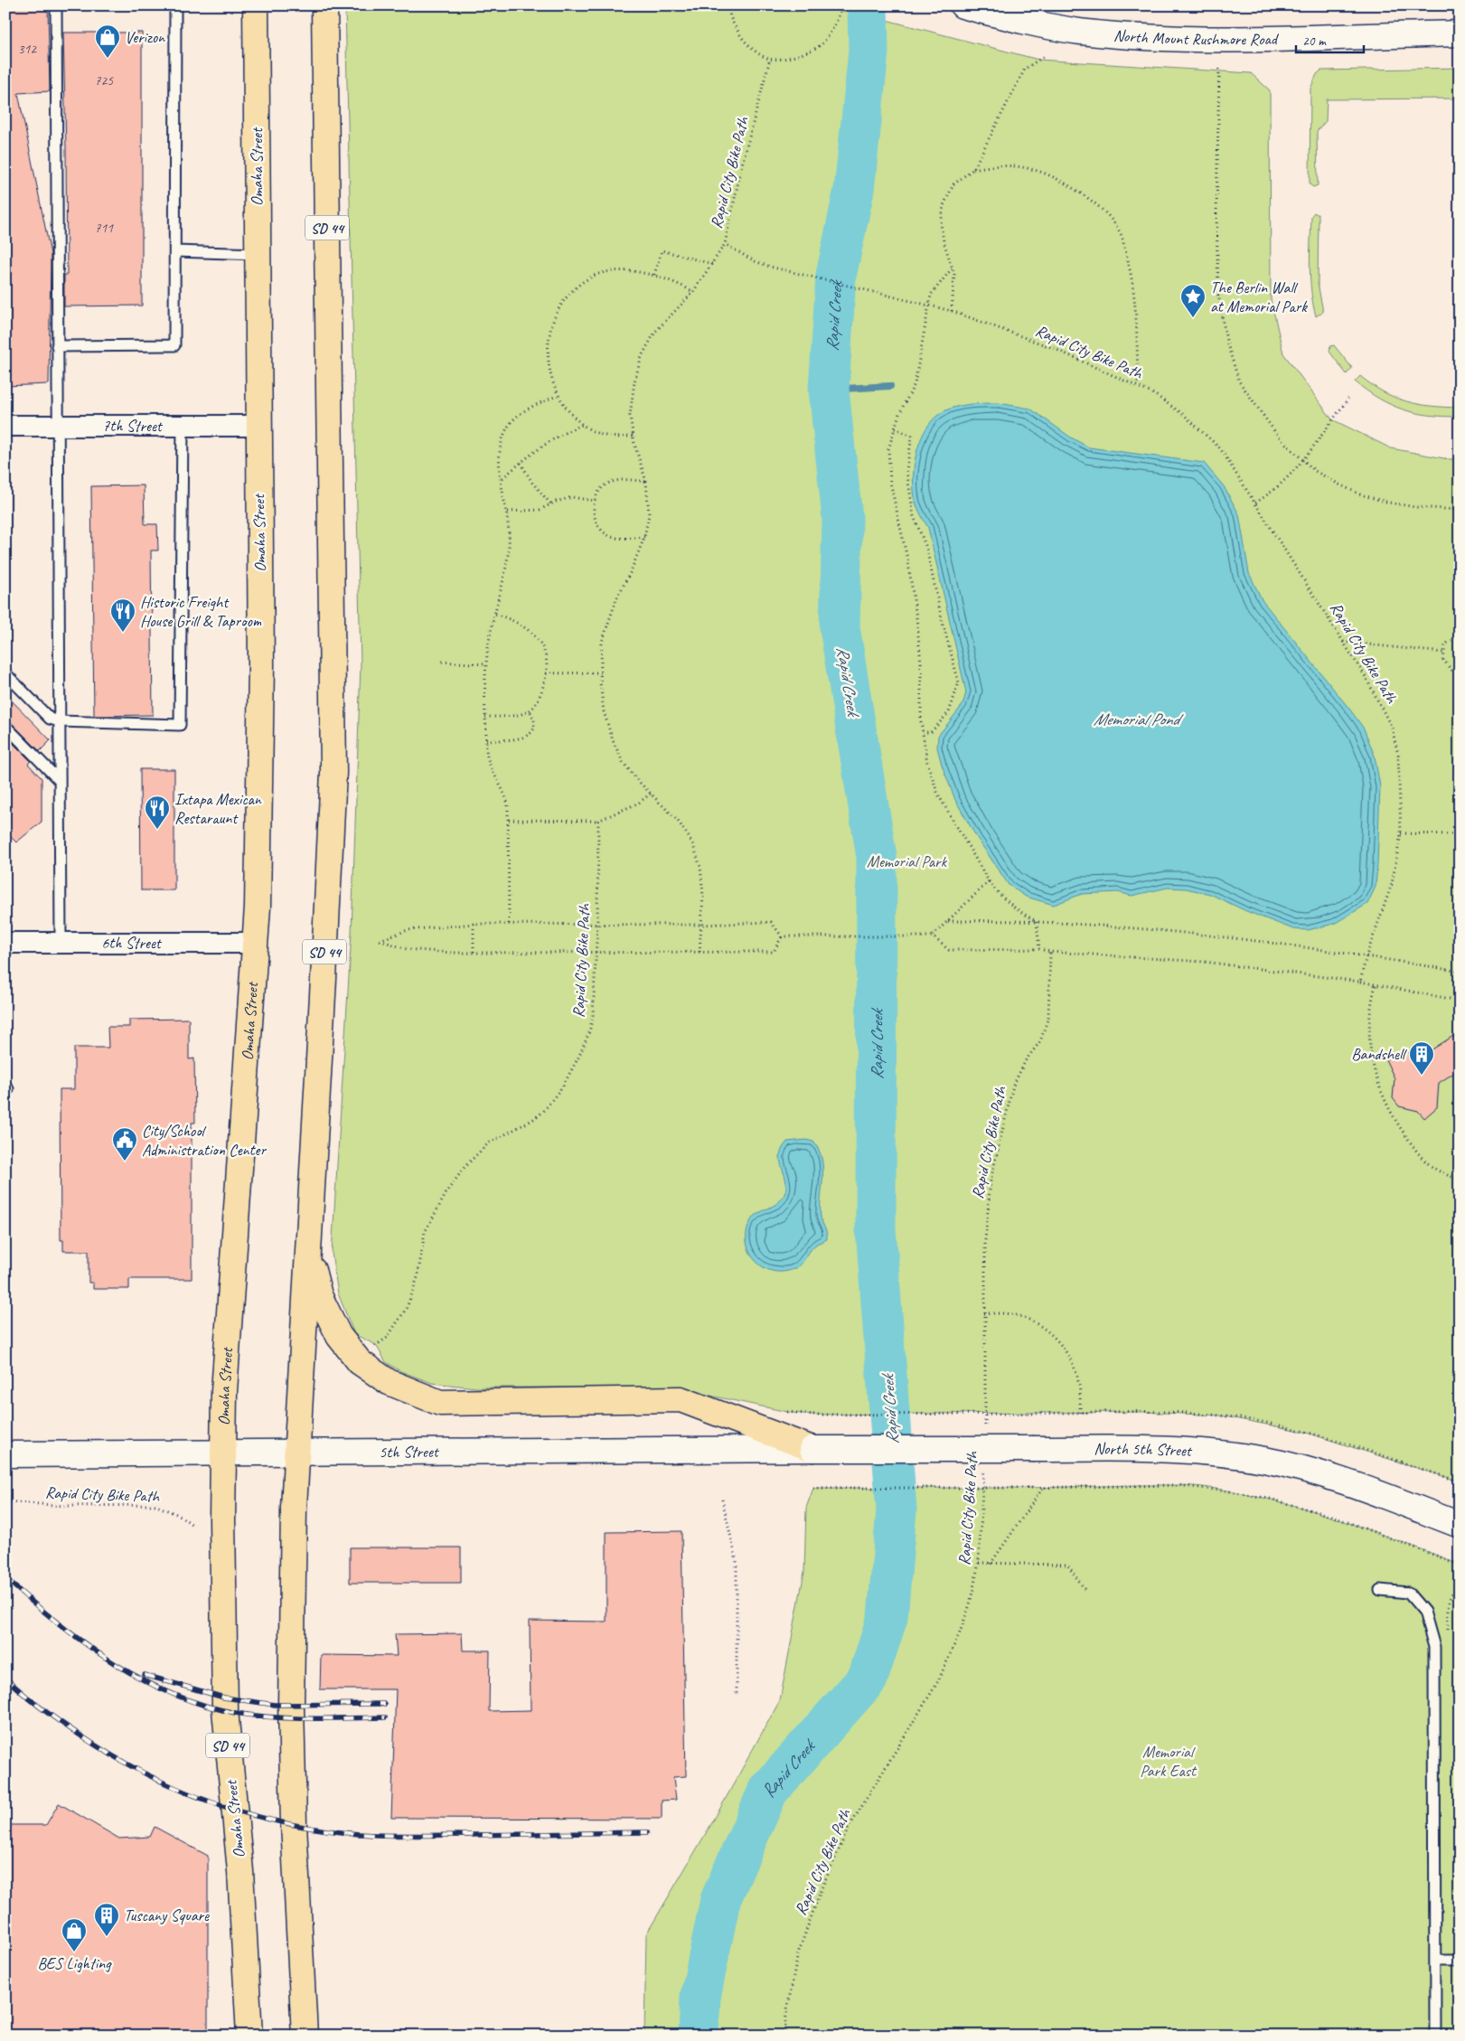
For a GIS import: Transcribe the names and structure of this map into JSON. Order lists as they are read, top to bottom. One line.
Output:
{"streets":{"main road":["North Mount Rushmore Road","Omaha Street","SD 44","North 5th Street","5th Street"],"street":["7th Street","6th Street"],"path":["Rapid City Bike Path"]},"crossings":[["Omaha Street","7th Street"],["Omaha Street","6th Street"],["Omaha Street","5th Street"],["SD 44","5th Street"],["North 5th Street","5th Street"]],"water":["Rapid Creek","Memorial Pond"],"parks":["Memorial Park","Memorial Park East"],"places":{"shop":["Verizon","BES Lighting"],"place":["The Berlin Wall at Memorial Park"],"restaurant":["Historic Freight House Grill & Taproom","Ixtapa Mexican Restaraunt"],"building":["Bandshell","Tuscany Square"],"public building":["City/School Administration Center"]},"house_numbers":["312","725","711"],"scale_bar":"20 m"}
